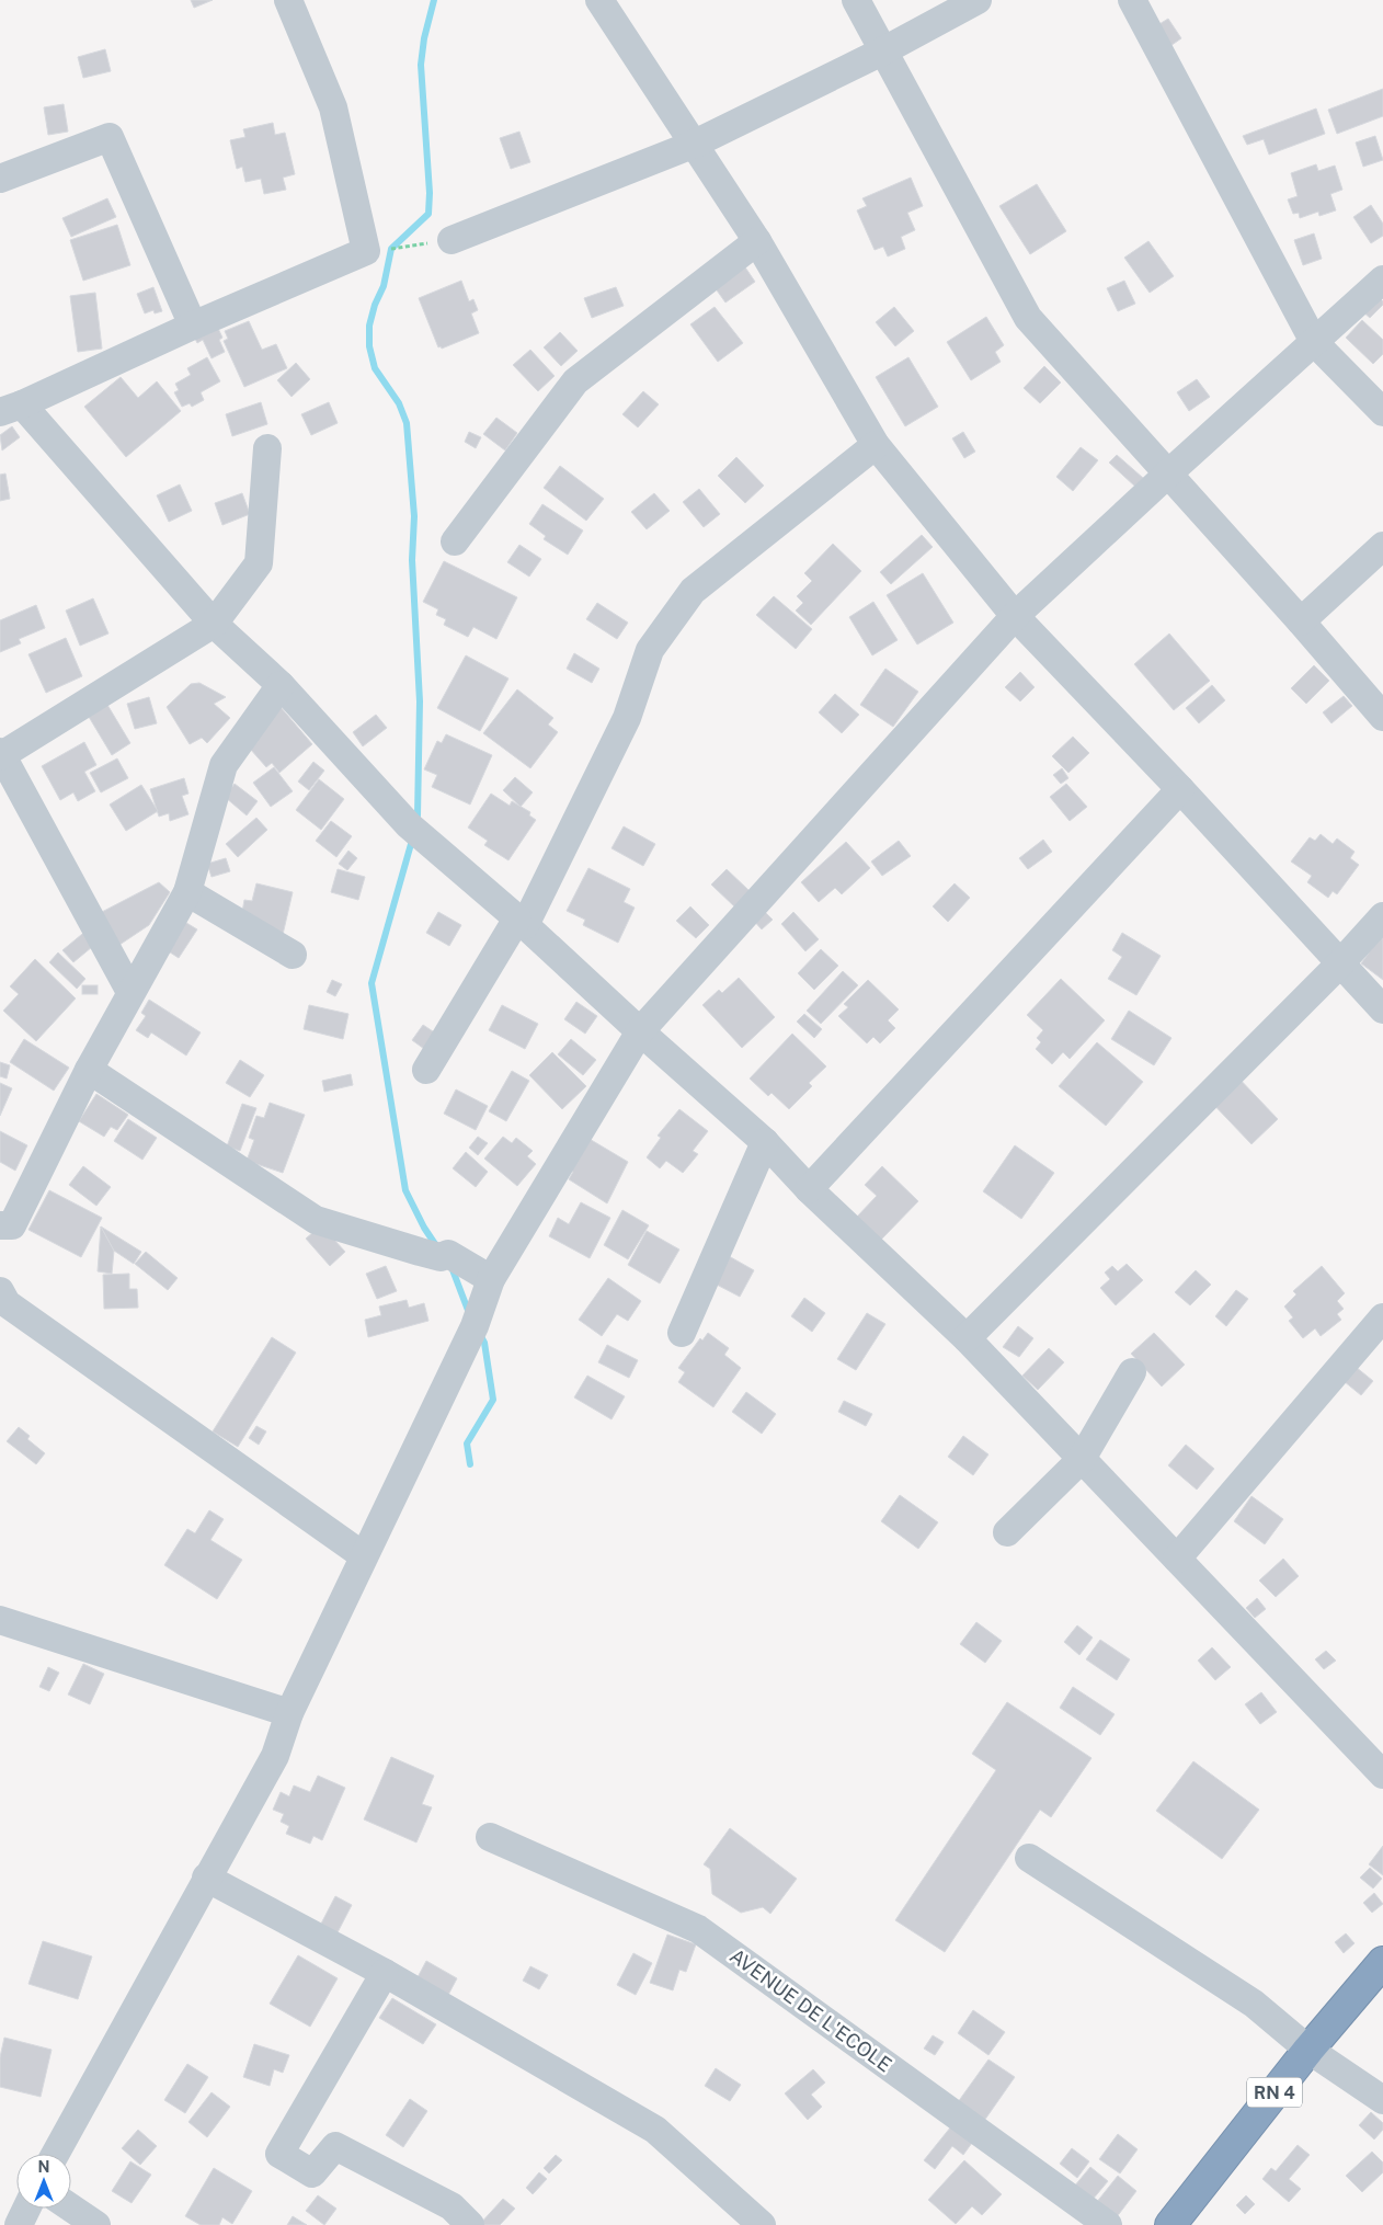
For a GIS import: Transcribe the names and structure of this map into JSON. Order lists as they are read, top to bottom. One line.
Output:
{"streets":{"highway":["RN 4"],"street":["AVENUE DE L'ECOLE"]},"north":"top"}
